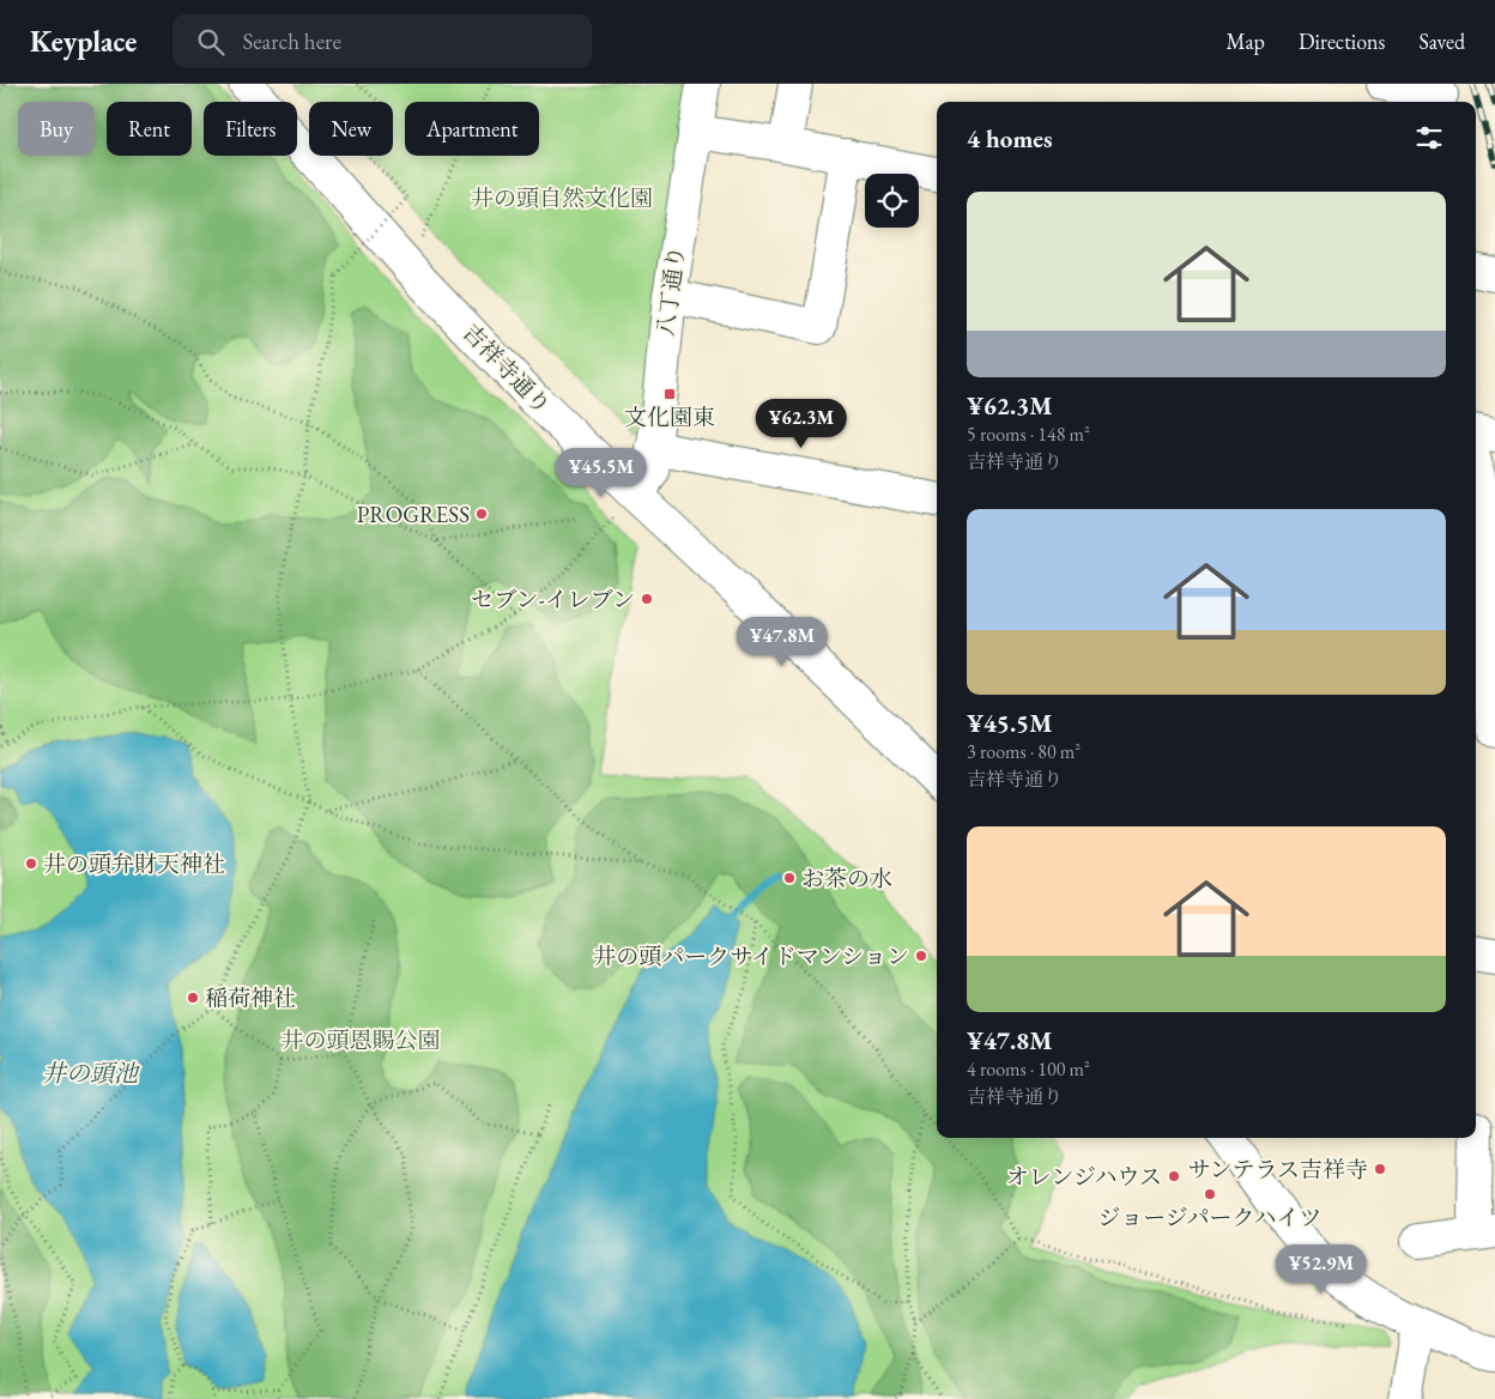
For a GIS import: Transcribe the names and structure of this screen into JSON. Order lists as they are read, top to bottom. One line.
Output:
{"streets":{"street":["八丁通り","吉祥寺通り"]},"crossings":[["八丁通り","吉祥寺通り"]],"water":["井の頭池"],"parks":["井の頭自然文化園","井の頭恩賜公園"],"places":{"transit":["文化園東"],"other":["PROGRESS","セブン-イレブン","井の頭弁財天神社","お茶の水","井の頭パークサイドマンション","稲荷神社","サンテラス吉祥寺","オレンジハウス","ジョージパークハイツ"]},"page":{"header":"Keyplace","search":"Search here","nav":["Map","Directions","Saved"],"chip":["Buy","Rent","Filters","New","Apartment"],"heading":"4 homes","list":[{"name":"¥62.3M","note":"5 rooms · 148 m² · 吉祥寺通り"},{"name":"¥45.5M","note":"3 rooms · 80 m² · 吉祥寺通り"},{"name":"¥47.8M","note":"4 rooms · 100 m² · 吉祥寺通り"}],"price":["¥62.3M","¥45.5M","¥47.8M","¥52.9M"]}}
